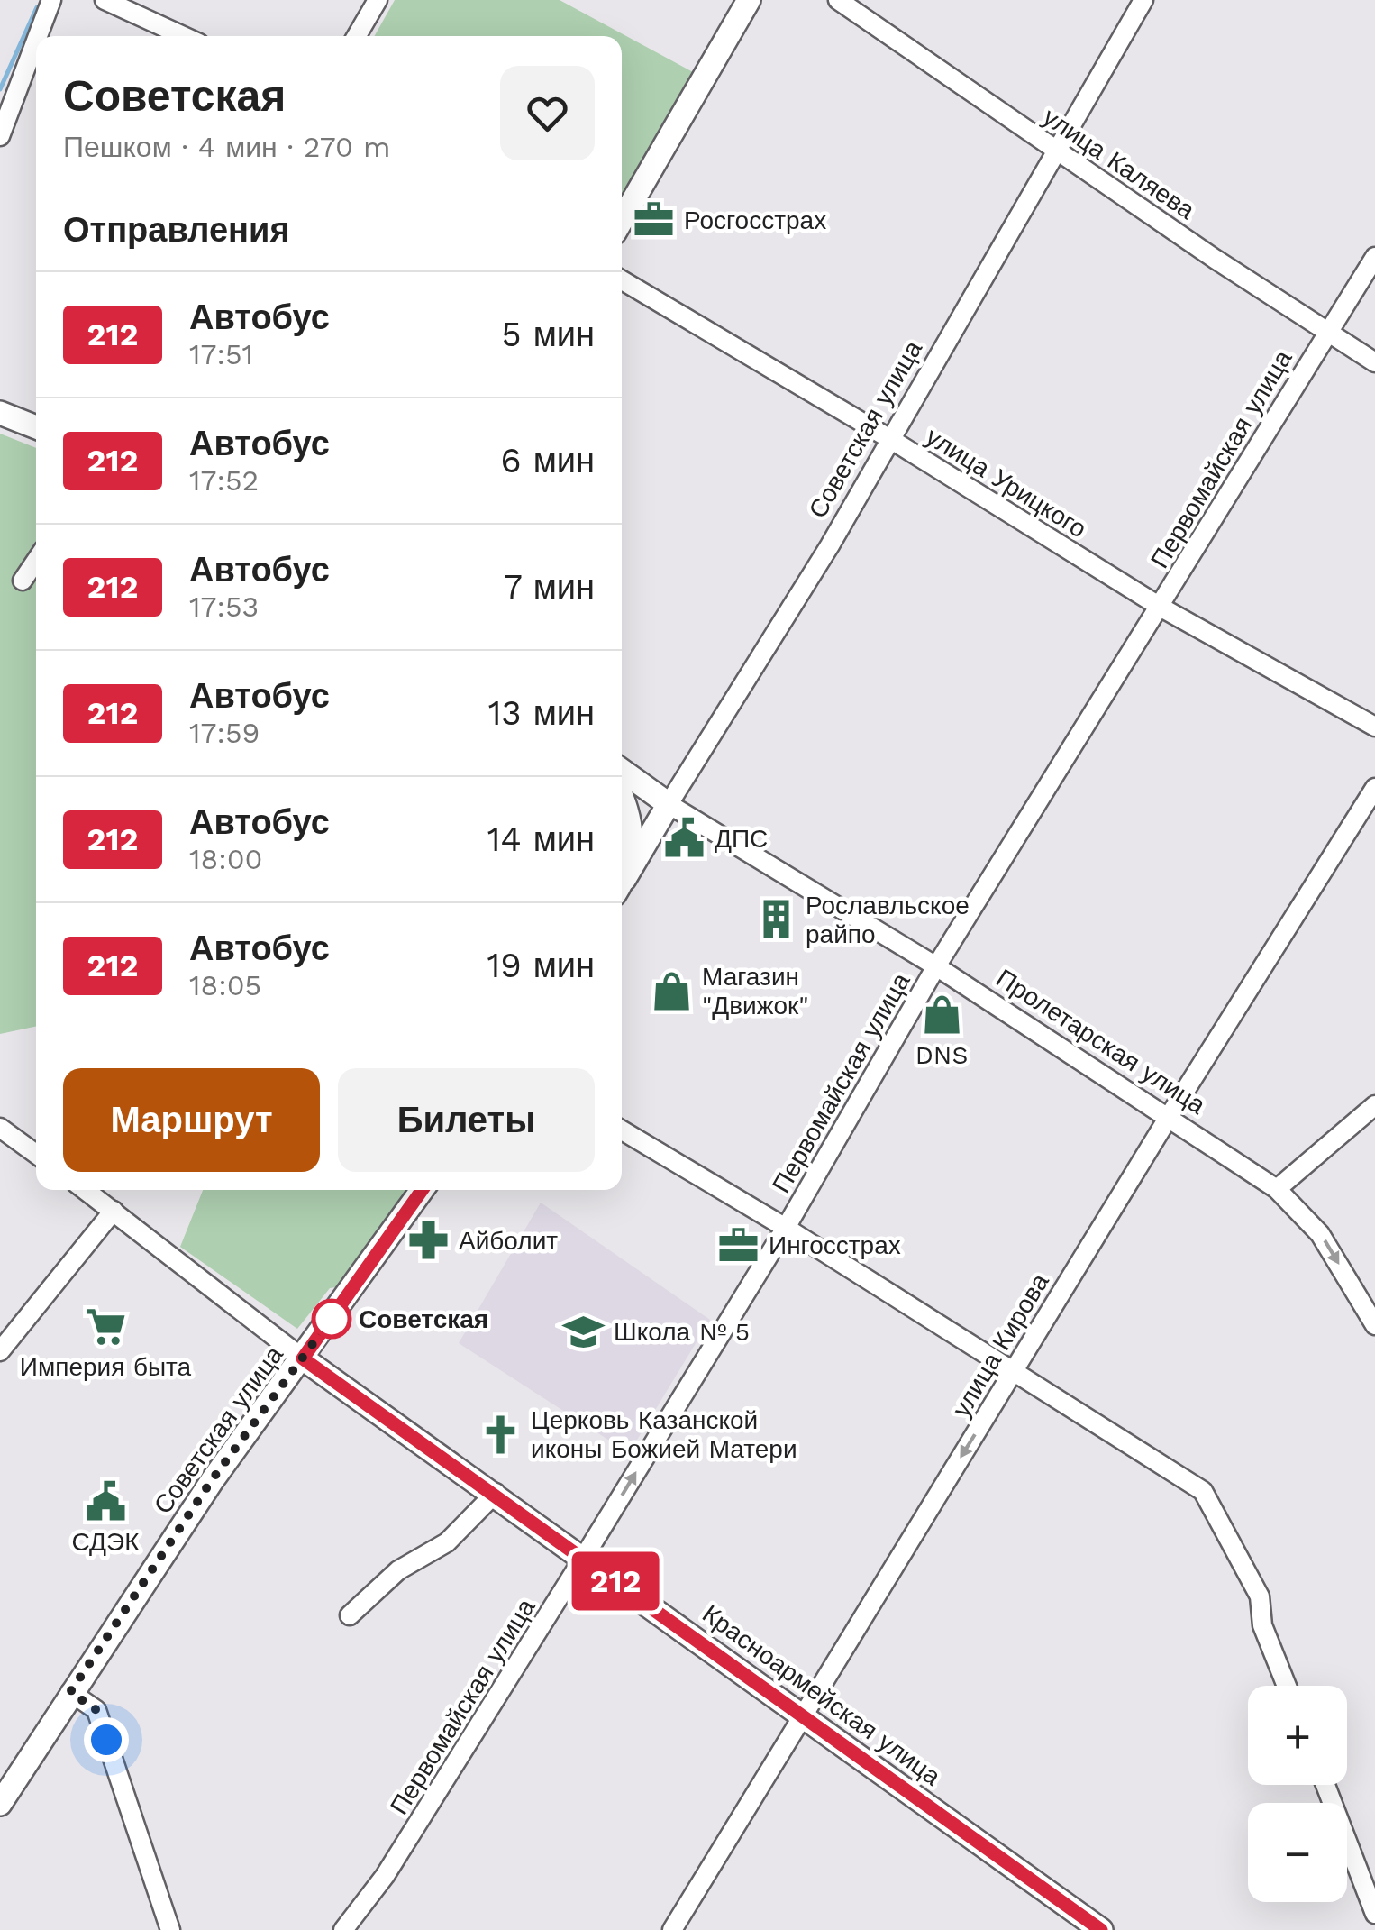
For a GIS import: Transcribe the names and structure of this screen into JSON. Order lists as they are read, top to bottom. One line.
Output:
{"streets":{"main road":["Советская улица","Пролетарская улица","Красноармейская улица"],"street":["улица Каляева","Первомайская улица","улица Урицкого","улица Кирова"]},"crossings":[["улица Каляева","Советская улица"],["улица Каляева","Первомайская улица"],["Советская улица","улица Урицкого"],["Советская улица","Пролетарская улица"],["Советская улица","Красноармейская улица"],["Первомайская улица","улица Урицкого"],["Первомайская улица","Пролетарская улица"],["Первомайская улица","Красноармейская улица"],["Пролетарская улица","улица Кирова"],["улица Кирова","Красноармейская улица"]],"places":{"office":["Росгосстрах","Ингосстрах"],"public building":["ДПС","СДЭК"],"building":["Рославльское райпо"],"shop":["Магазин \"Движок\"","DNS"],"pharmacy":["Айболит"],"other":["Советская"],"supermarket":["Империя быта"],"school or university":["Школа № 5"],"church":["Церковь Казанской иконы Божией Матери"]},"lines":["bus line 212"],"page":{"on_map":"212","heading":[["Советская","Пешком · 4 мин · 270 m"],"Отправления"],"list":[{"mark":"212","name":"Автобус","note":"17:51","value":"5 мин"},{"mark":"212","name":"Автобус","note":"17:52","value":"6 мин"},{"mark":"212","name":"Автобус","note":"17:53","value":"7 мин"},{"mark":"212","name":"Автобус","note":"17:59","value":"13 мин"},{"mark":"212","name":"Автобус","note":"18:00","value":"14 мин"},{"mark":"212","name":"Автобус","note":"18:05","value":"19 мин"}],"buttons":["Маршрут","Билеты"],"map_buttons":["+","−"]}}
